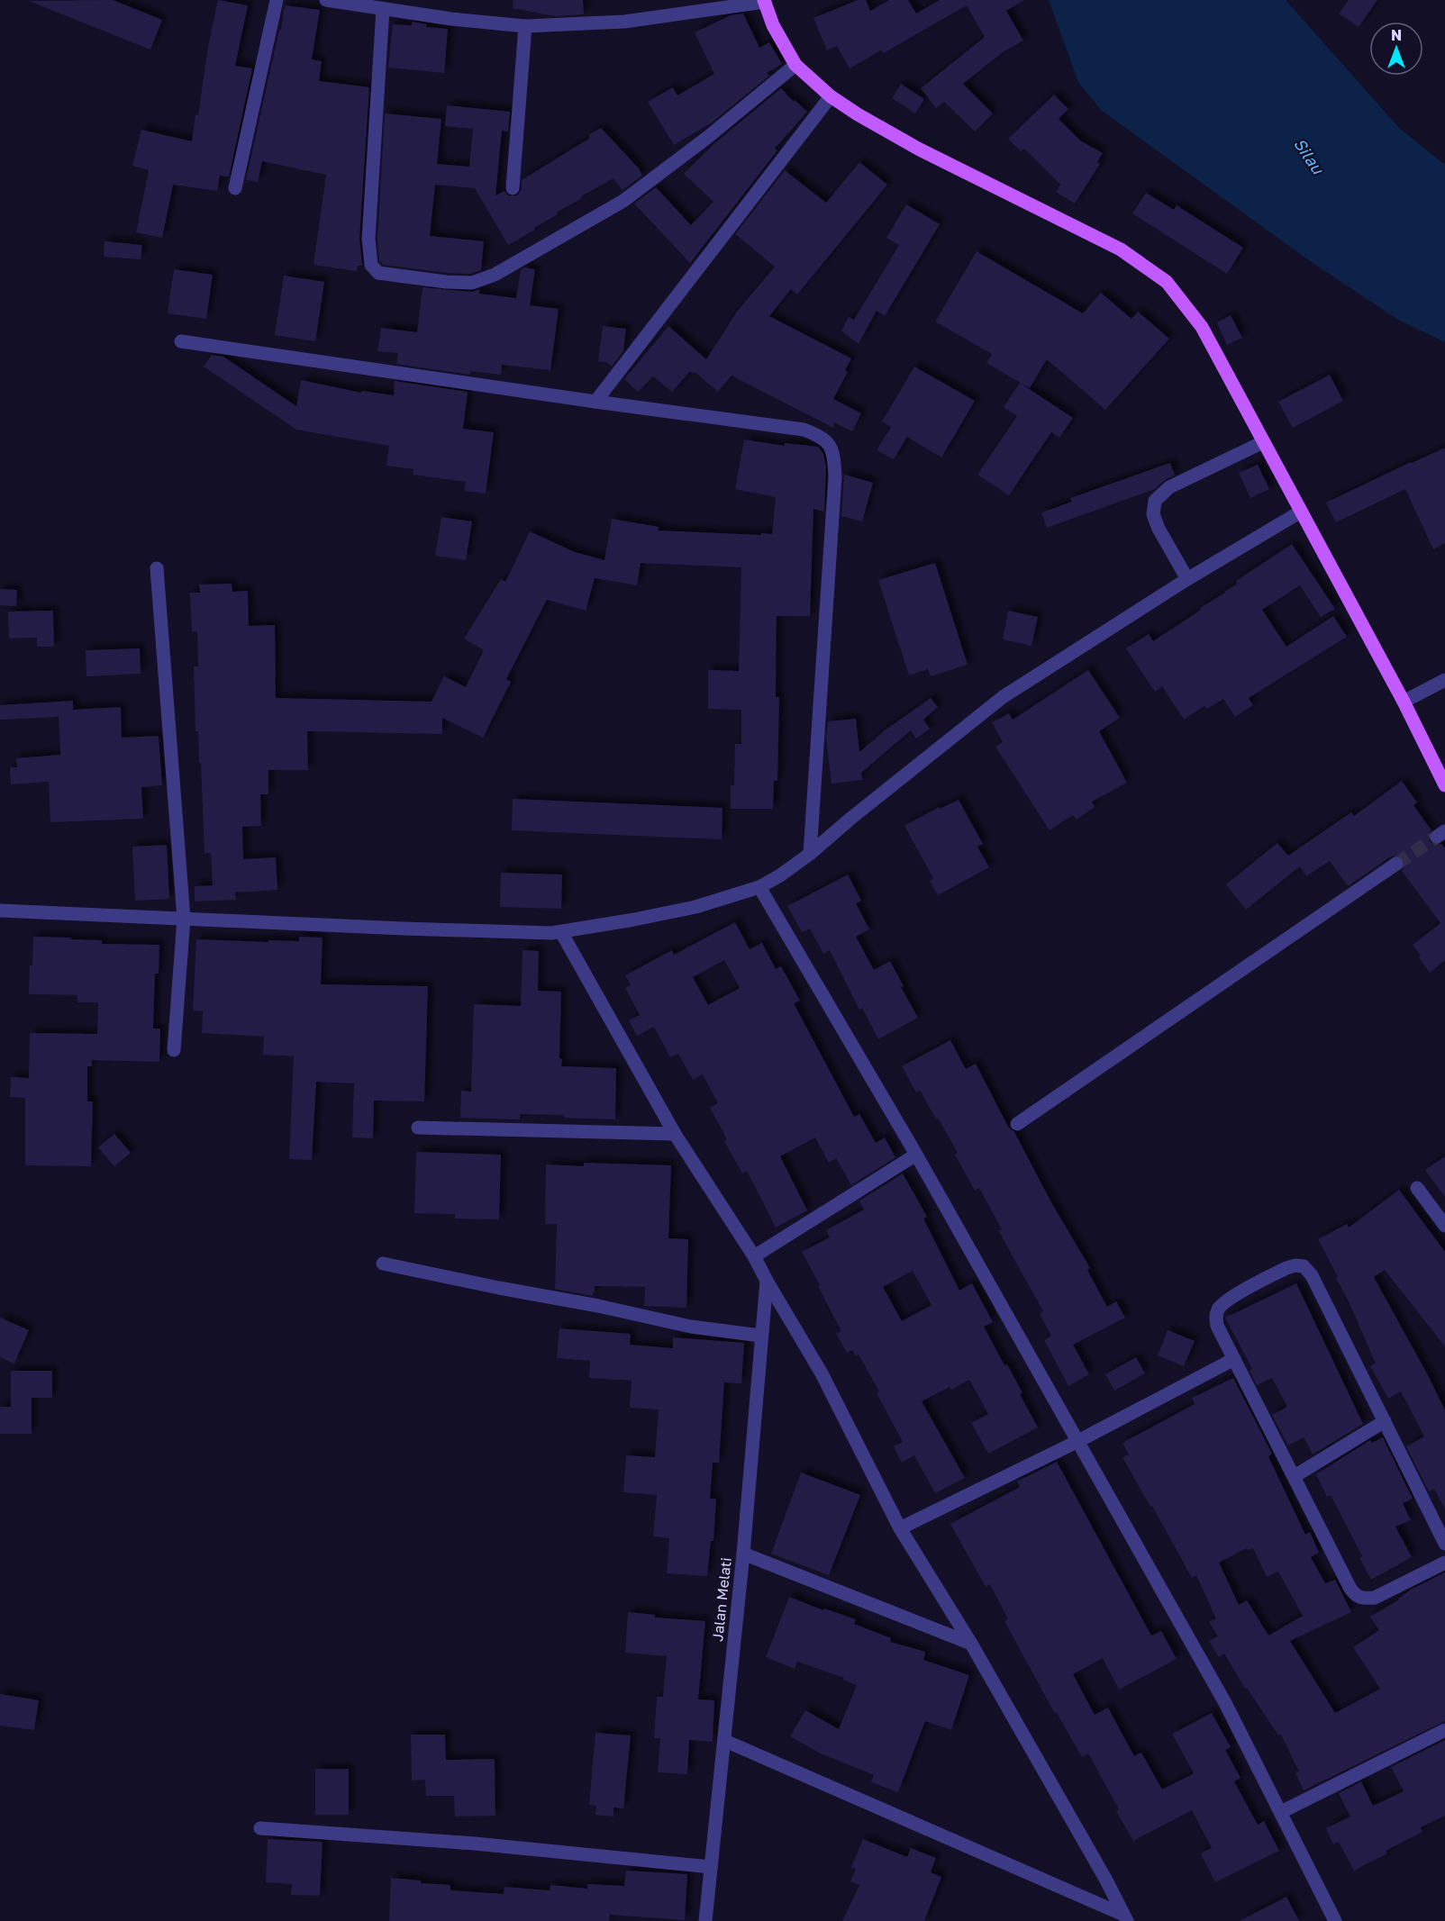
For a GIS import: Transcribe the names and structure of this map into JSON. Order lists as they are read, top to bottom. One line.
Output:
{"streets":{"street":["Jalan Melati"]},"water":["Silau"],"north":"top"}
